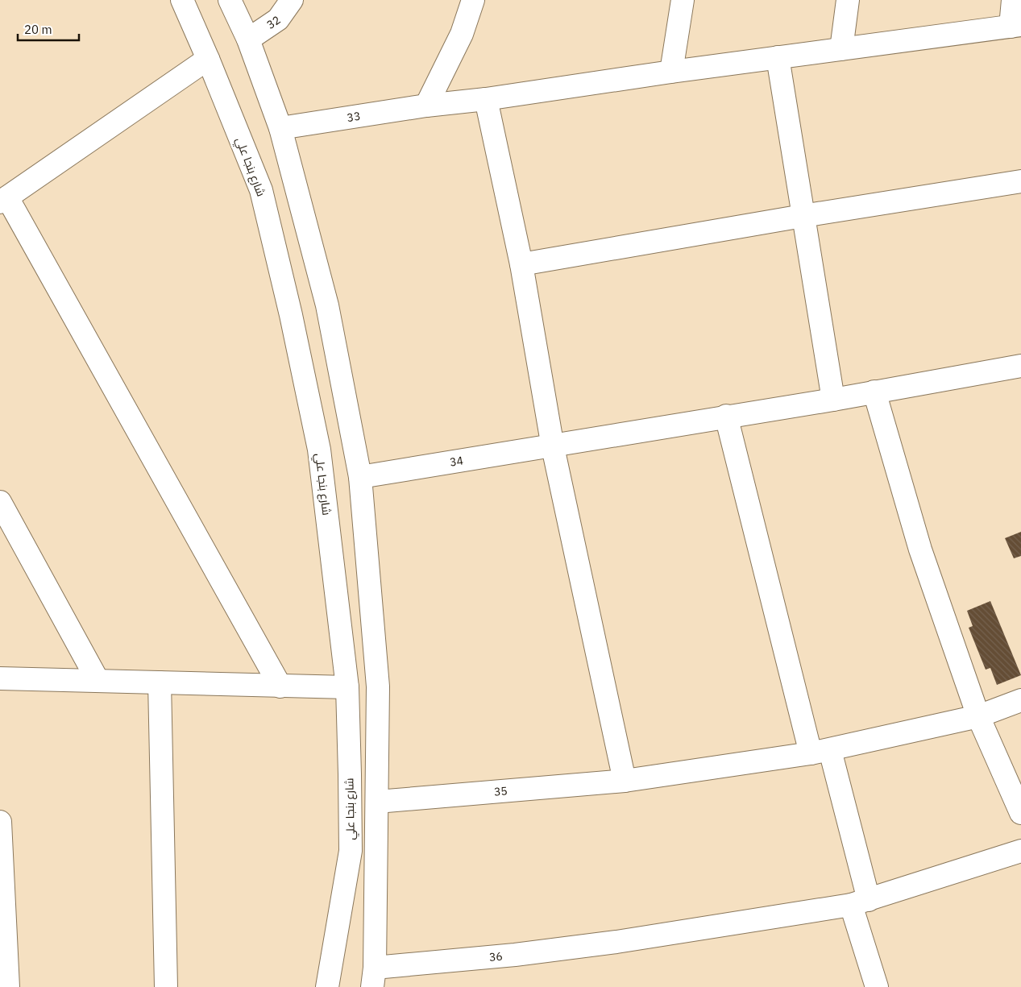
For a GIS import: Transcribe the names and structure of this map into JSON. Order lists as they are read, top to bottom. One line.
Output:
{"streets":{"street":["32","33","شارع بنجا علي","34","35","36"]},"scale_bar":"20 m"}
